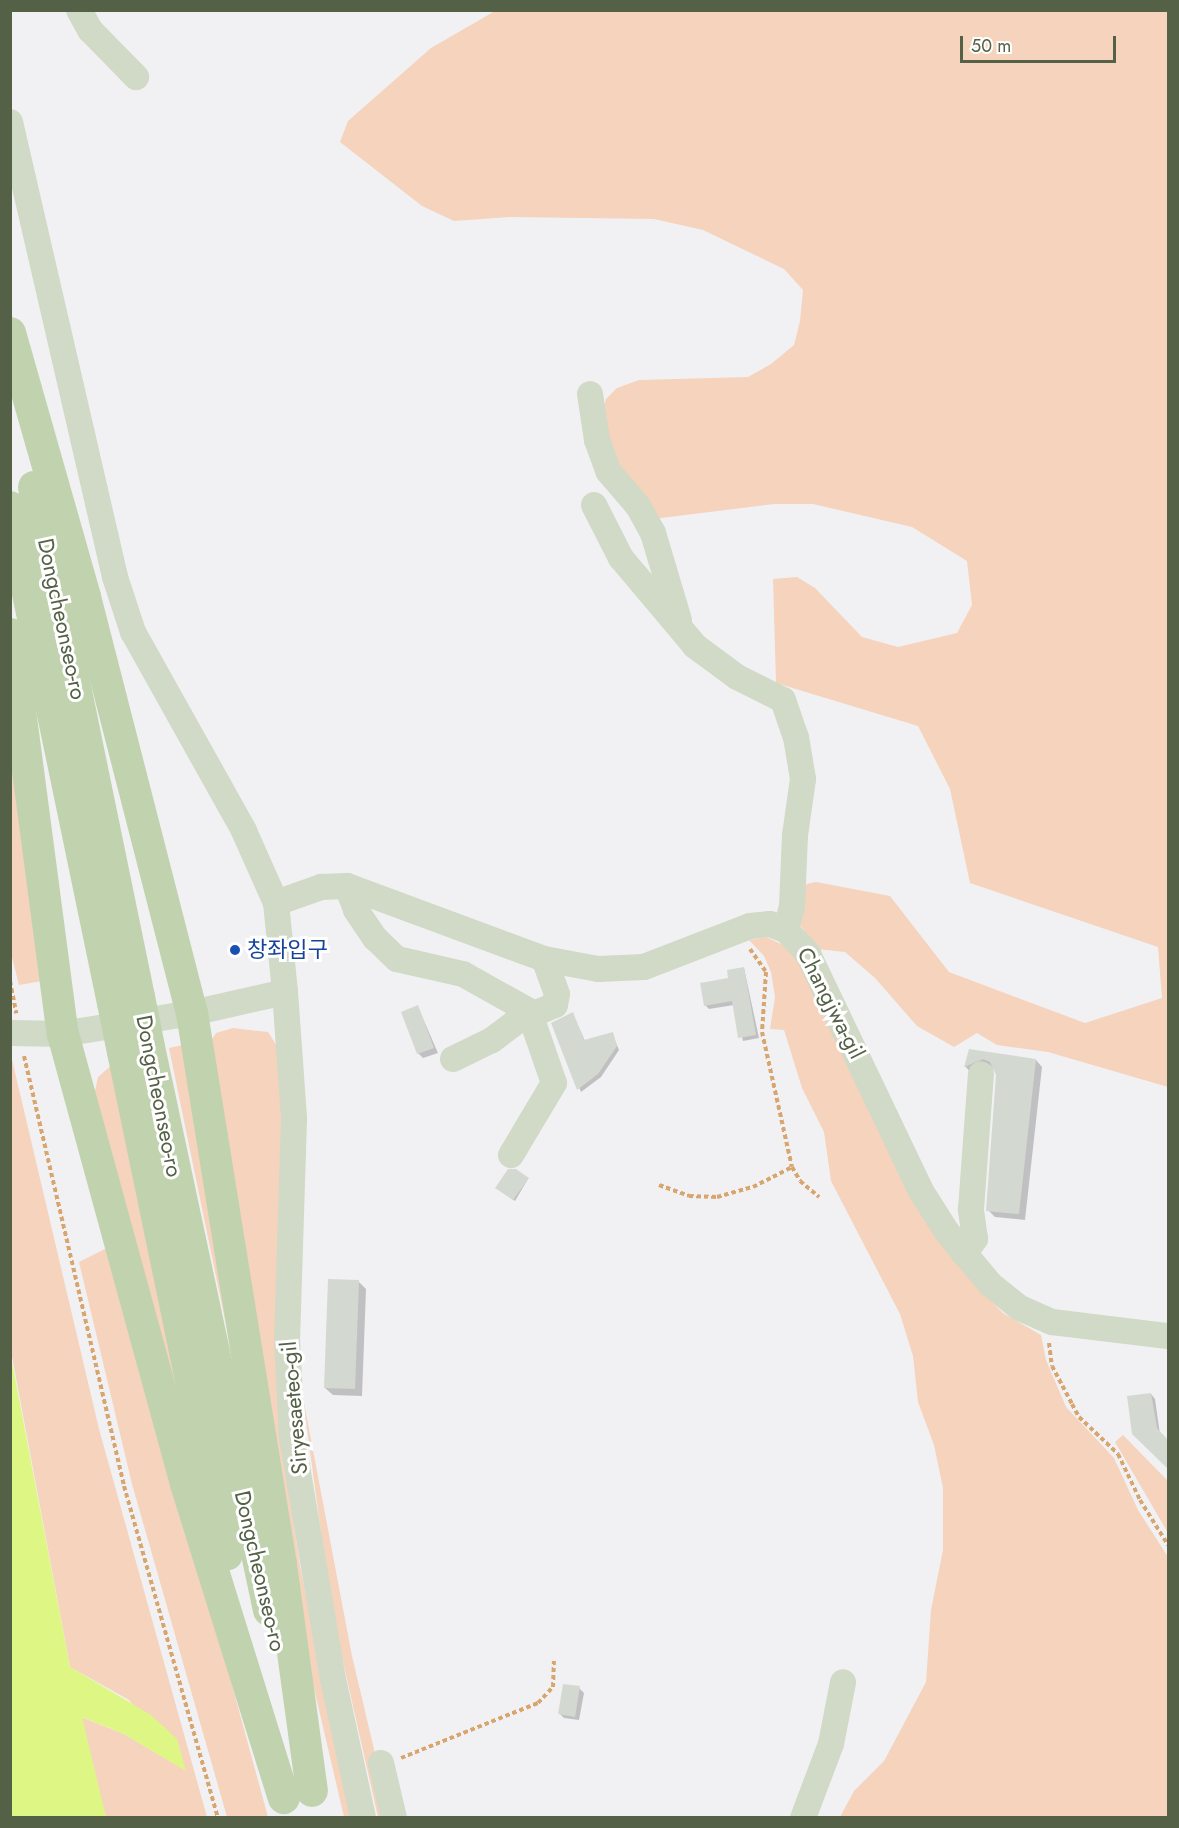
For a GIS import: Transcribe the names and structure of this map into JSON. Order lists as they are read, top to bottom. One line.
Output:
{"streets":{"main road":["Dongcheonseo-ro"],"street":["Changjwa-gil","Siryesaeteo-gil"]},"crossings":[["Changjwa-gil","Siryesaeteo-gil"]],"places":["창좌입구"],"scale_bar":"50 m"}
